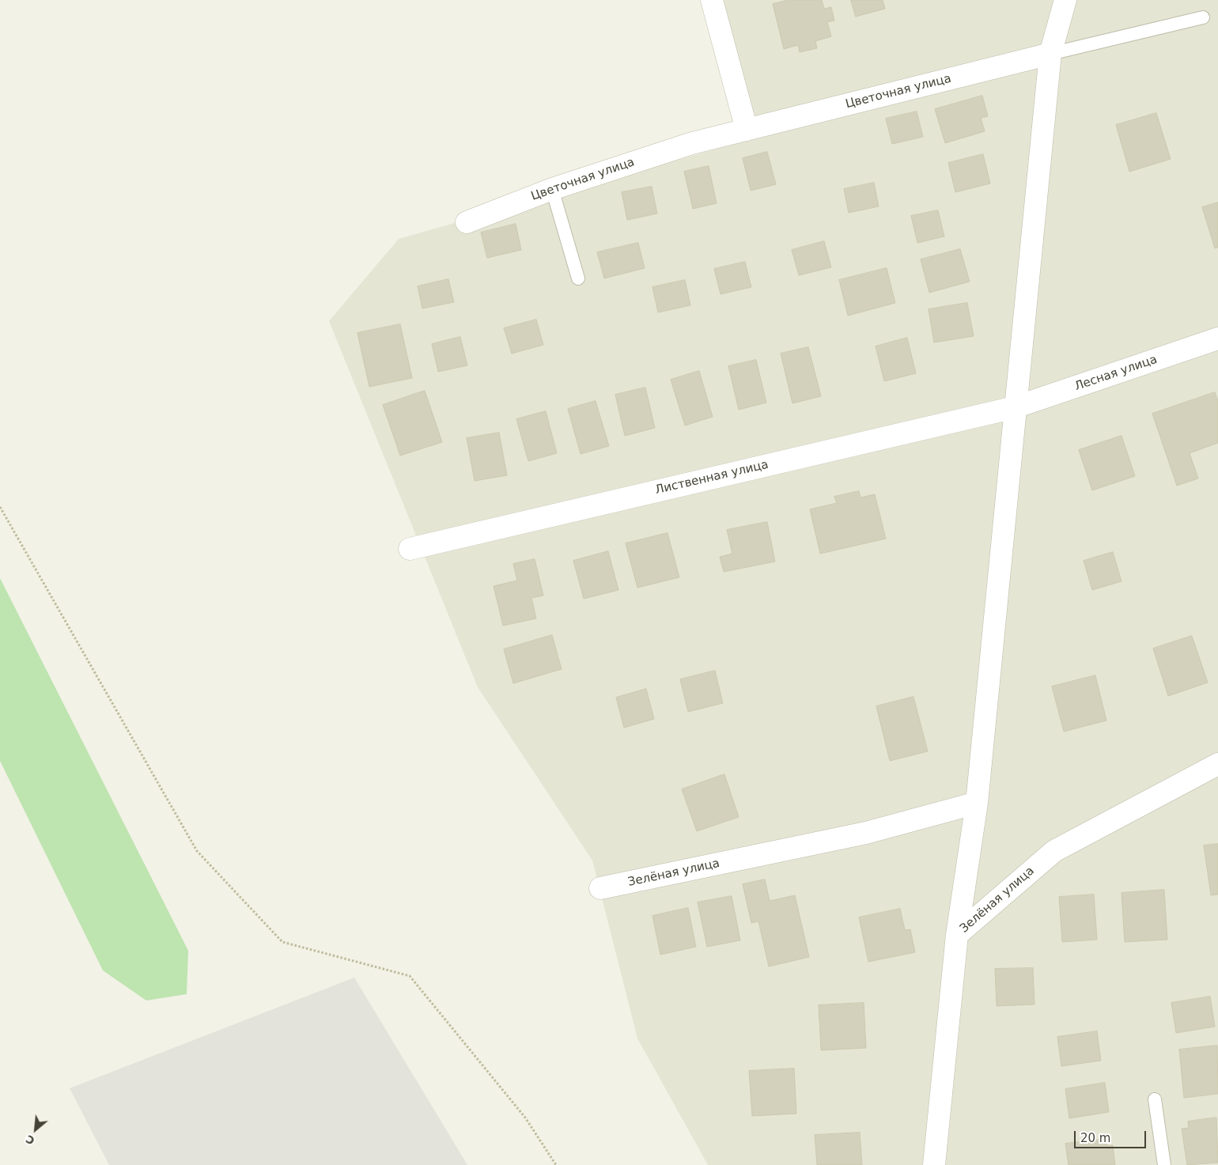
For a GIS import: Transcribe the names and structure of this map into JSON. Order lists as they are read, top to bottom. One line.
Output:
{"streets":{"street":["Цветочная улица","Лесная улица","Лиственная улица","Зелёная улица"]},"crossings":[["Лесная улица","Лиственная улица"]],"scale_bar":"20 m","north":"bottom left"}
